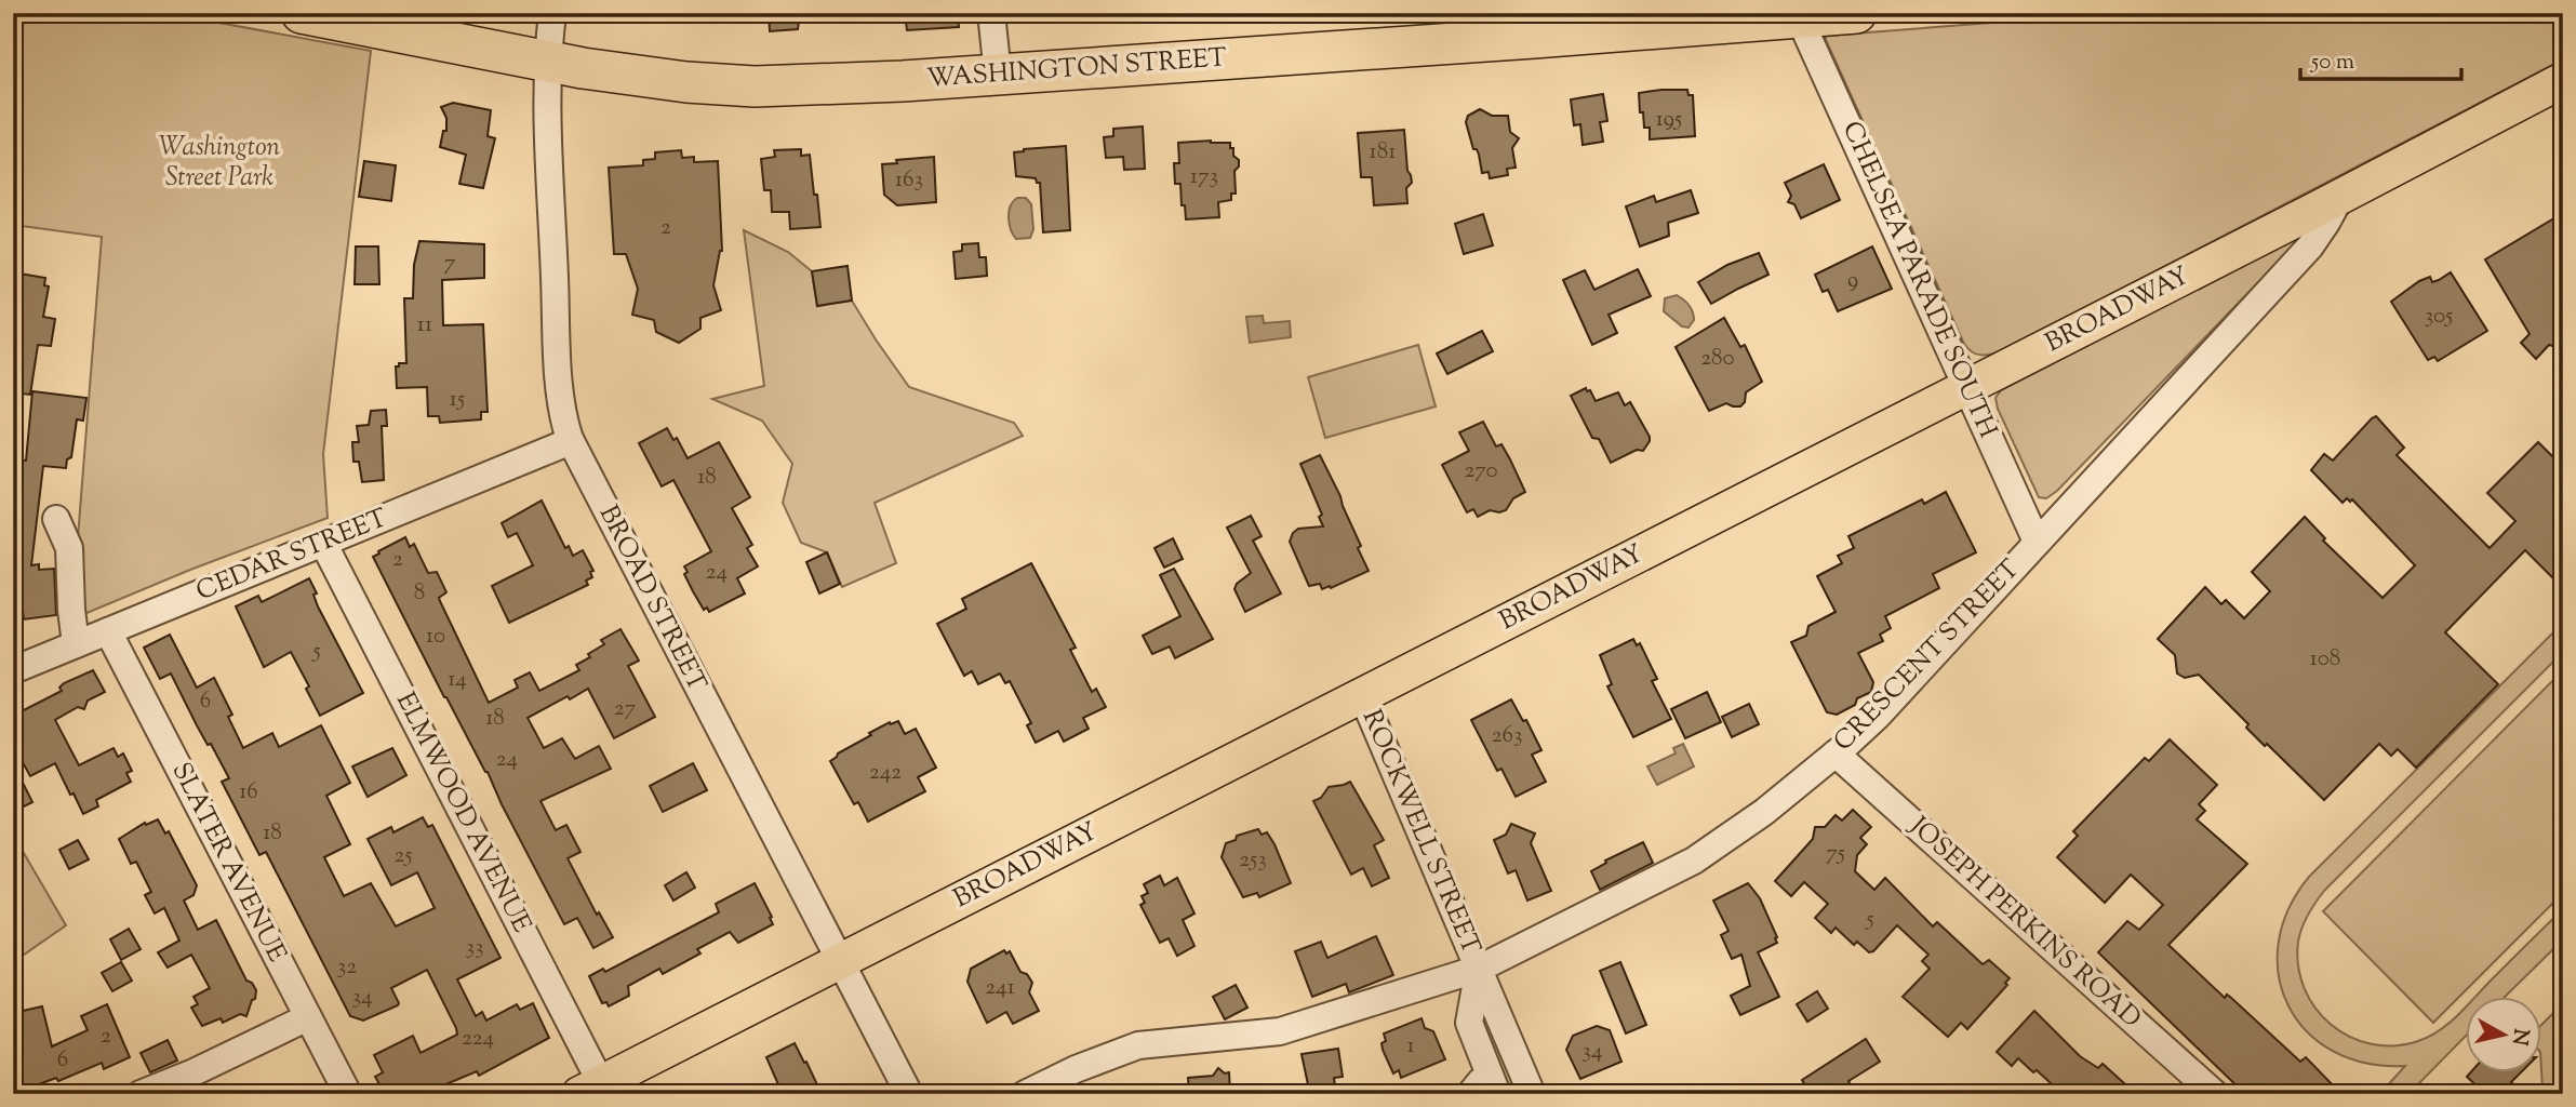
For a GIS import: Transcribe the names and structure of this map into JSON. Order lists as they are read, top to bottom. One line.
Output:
{"streets":{"highway":["WASHINGTON STREET"],"main road":["BROADWAY"],"street":["CHELSEA PARADE SOUTH","CEDAR STREET","BROAD STREET","CRESCENT STREET","ELMWOOD AVENUE","ROCKWELL STREET","SLATER AVENUE","JOSEPH PERKINS ROAD"]},"crossings":[["WASHINGTON STREET","CHELSEA PARADE SOUTH"],["WASHINGTON STREET","BROAD STREET"],["CHELSEA PARADE SOUTH","BROADWAY"],["CHELSEA PARADE SOUTH","CRESCENT STREET"],["BROADWAY","BROAD STREET"],["BROADWAY","CRESCENT STREET"],["BROADWAY","ELMWOOD AVENUE"],["BROADWAY","ROCKWELL STREET"],["CEDAR STREET","BROAD STREET"],["CEDAR STREET","ELMWOOD AVENUE"],["CEDAR STREET","SLATER AVENUE"],["CRESCENT STREET","ROCKWELL STREET"],["CRESCENT STREET","JOSEPH PERKINS ROAD"]],"parks":["Washington Street Park"],"house_numbers":["195","181","173","163","2","7","9","305","11","280","15","270","18","2","24","8","10","5","108","14","6","27","18","263","24","242","16","18","75","25","253","5","33","32","241","34","2","224","1","34","6"],"scale_bar":"50 m","north":"right"}
